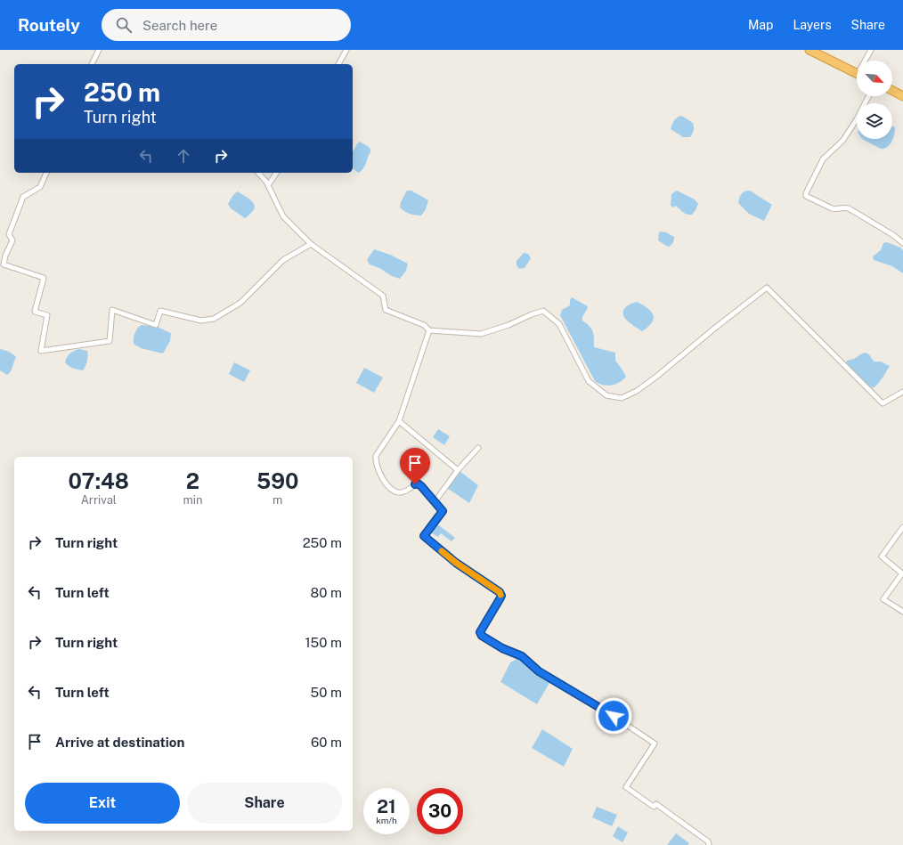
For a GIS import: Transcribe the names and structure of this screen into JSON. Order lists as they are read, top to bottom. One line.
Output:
{"north":"bottom right","page":{"header":"Routely","search":"Search here","nav":["Map","Layers","Share"],"turn":["250 m","Turn right"],"eta":["07:48","Arrival","2","min","590","m"],"list":[{"name":"Turn right","value":"250 m"},{"name":"Turn left","value":"80 m"},{"name":"Turn right","value":"150 m"},{"name":"Turn left","value":"50 m"},{"name":"Arrive at destination","value":"60 m"}],"buttons":["Exit","Share"],"speed":"21 km/h","limit":"30"}}
